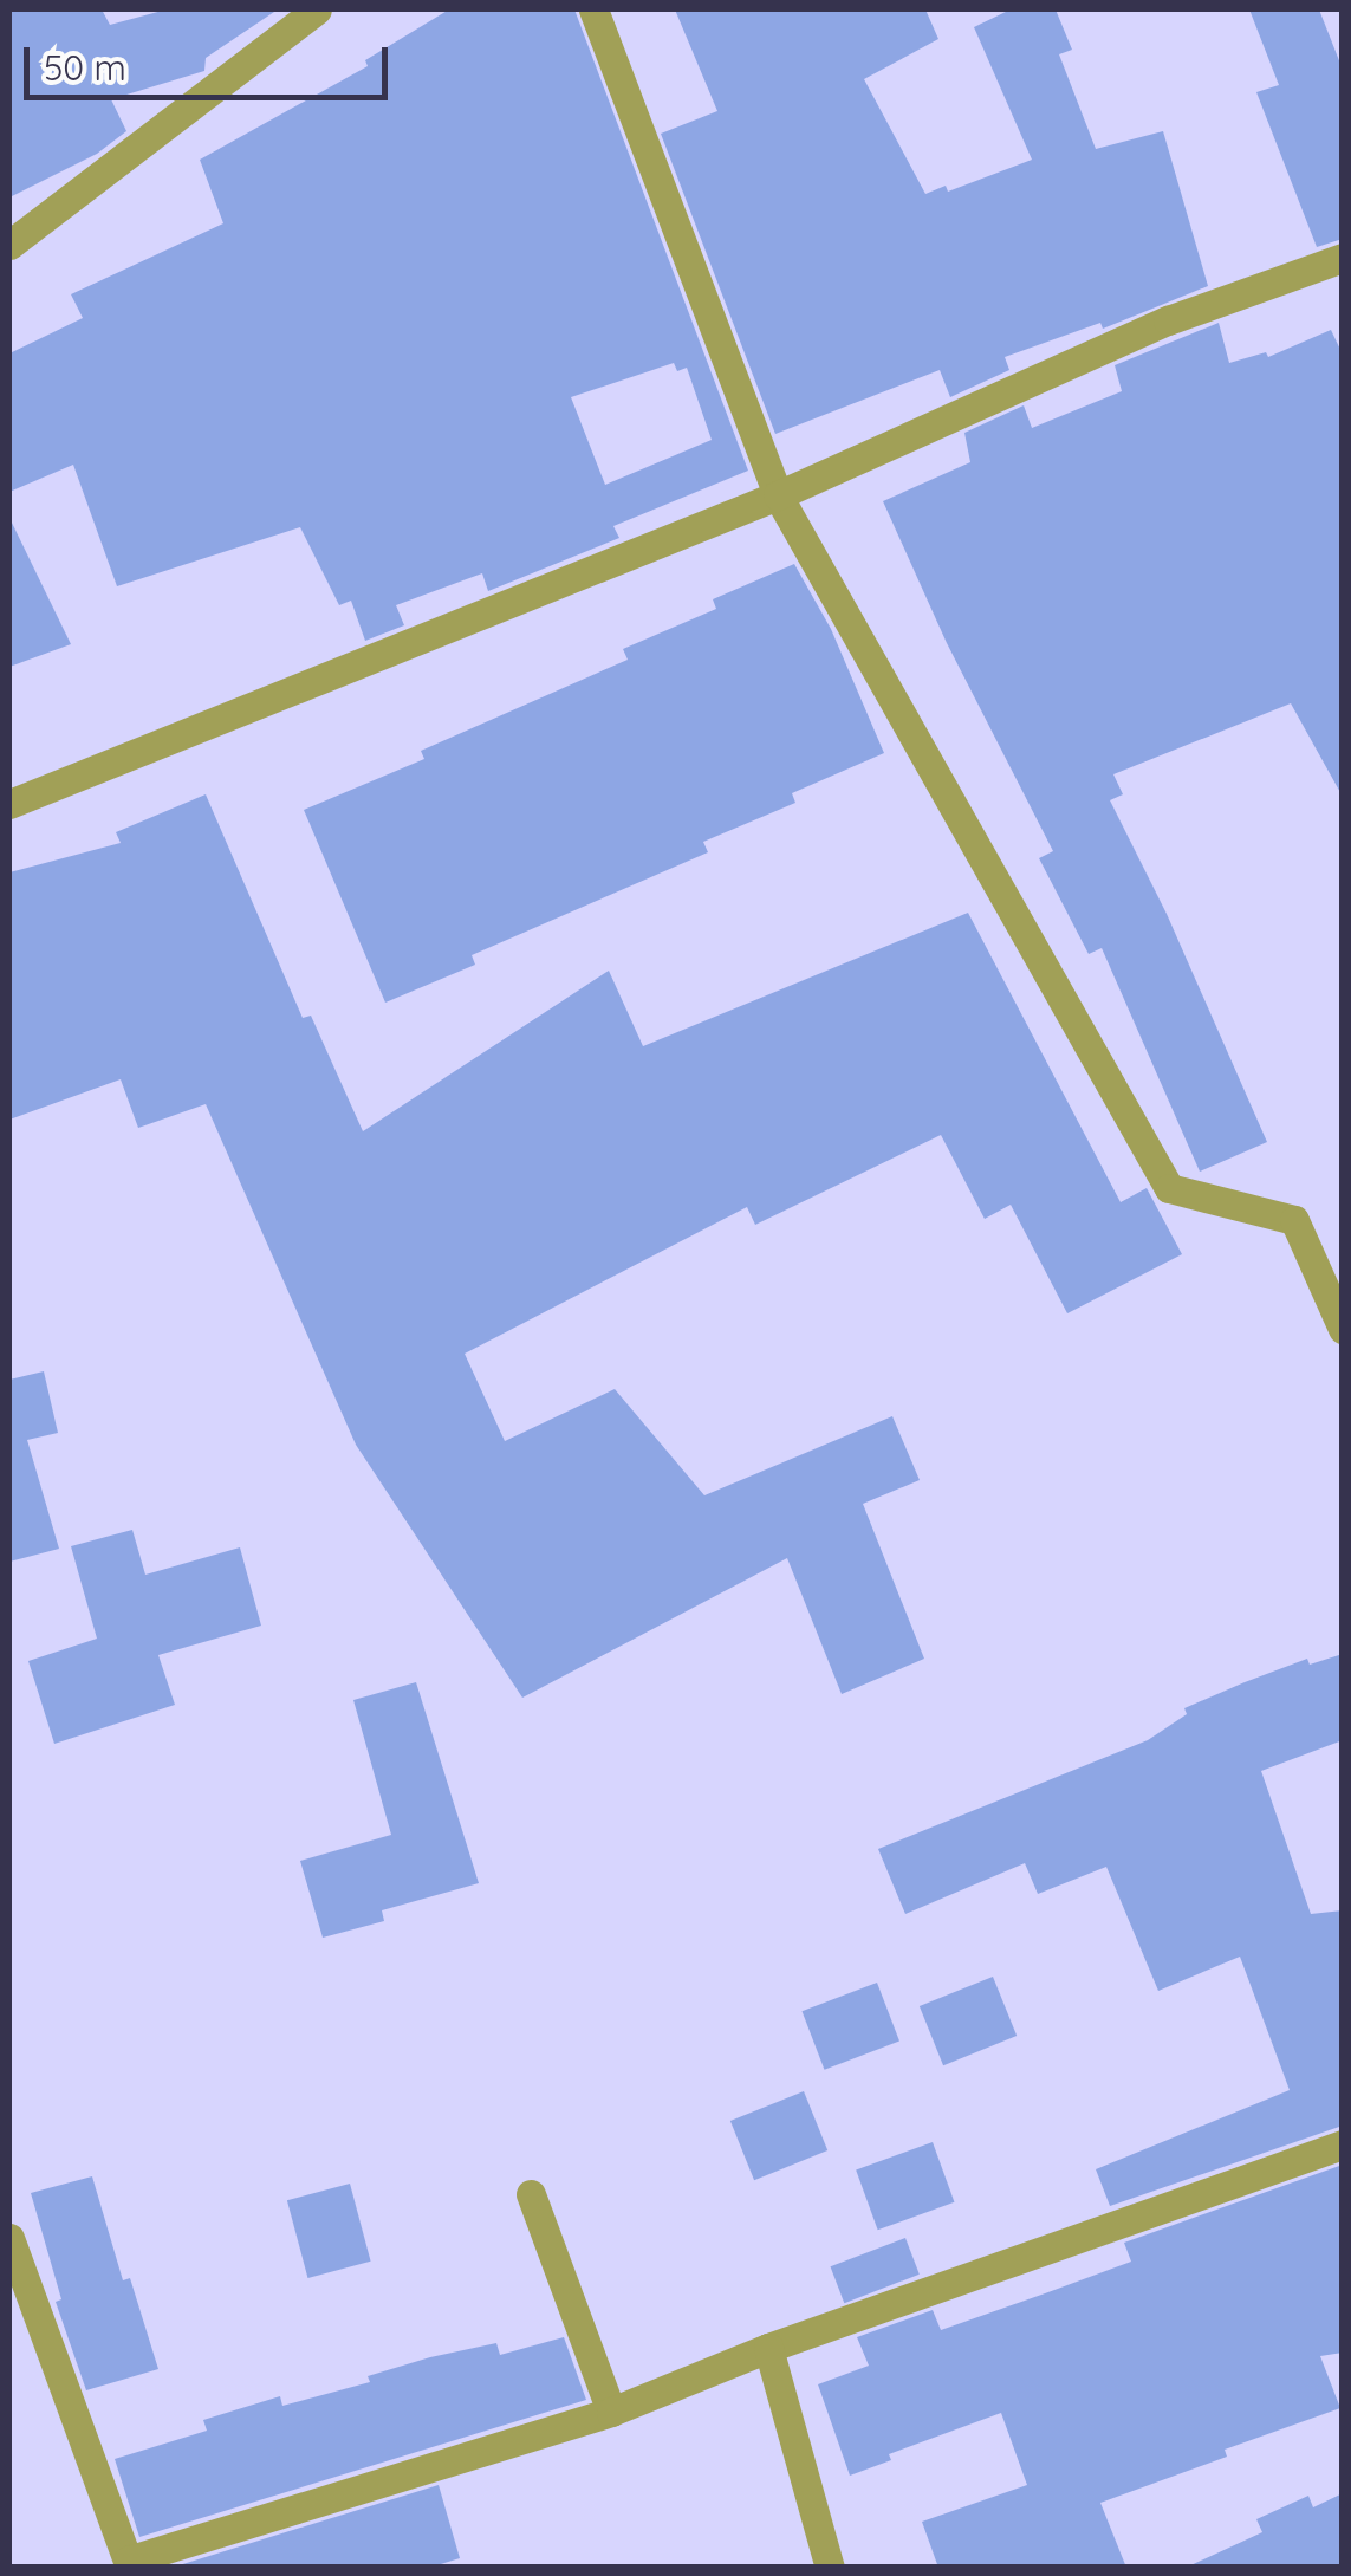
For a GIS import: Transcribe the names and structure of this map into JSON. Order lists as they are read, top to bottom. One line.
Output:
{"scale_bar":"50 m"}
